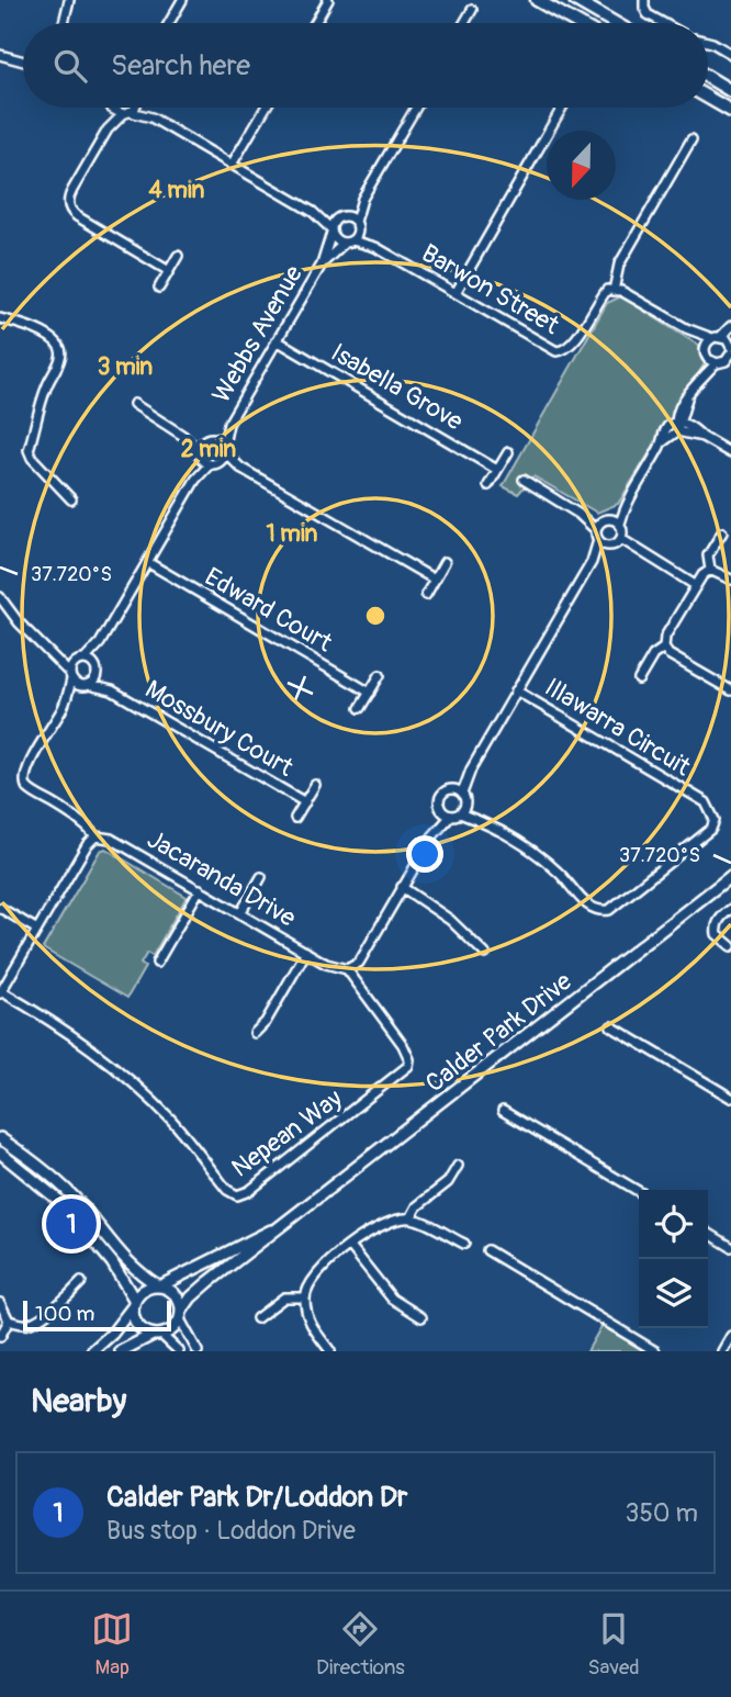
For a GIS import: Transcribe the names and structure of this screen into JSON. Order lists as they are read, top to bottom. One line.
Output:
{"streets":{"street":["Barwon Street","Webbs Avenue","Isabella Grove","Edward Court","Illawarra Circuit","Mossbury Court","Jacaranda Drive","Calder Park Drive","Nepean Way"]},"crossings":[["Barwon Street","Webbs Avenue"],["Webbs Avenue","Isabella Grove"],["Jacaranda Drive","Nepean Way"]],"scale_bar":"100 m","north":"bottom","page":{"search":"Search here","pins":"1","scale":"100 m","heading":"Nearby","list":[{"mark":"1","name":"Calder Park Dr/Loddon Dr","note":"Bus stop · Loddon Drive","value":"350 m"}],"nav":["Map","Directions","Saved"]},"coordinates":["37.720°S"],"rings":["4 min","3 min","2 min","1 min"]}
